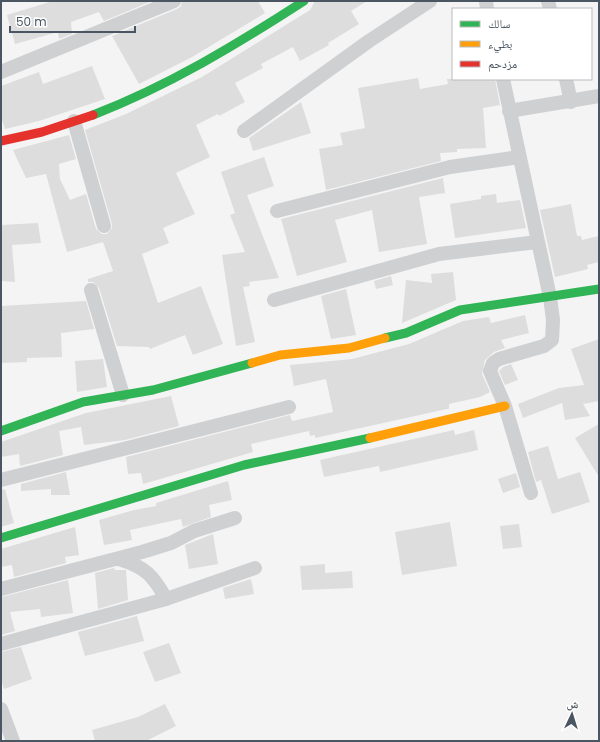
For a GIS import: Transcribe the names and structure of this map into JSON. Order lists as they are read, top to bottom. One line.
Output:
{"legend":["سالك","بطيء","مزدحم"],"scale_bar":"50 m","north":"top"}
